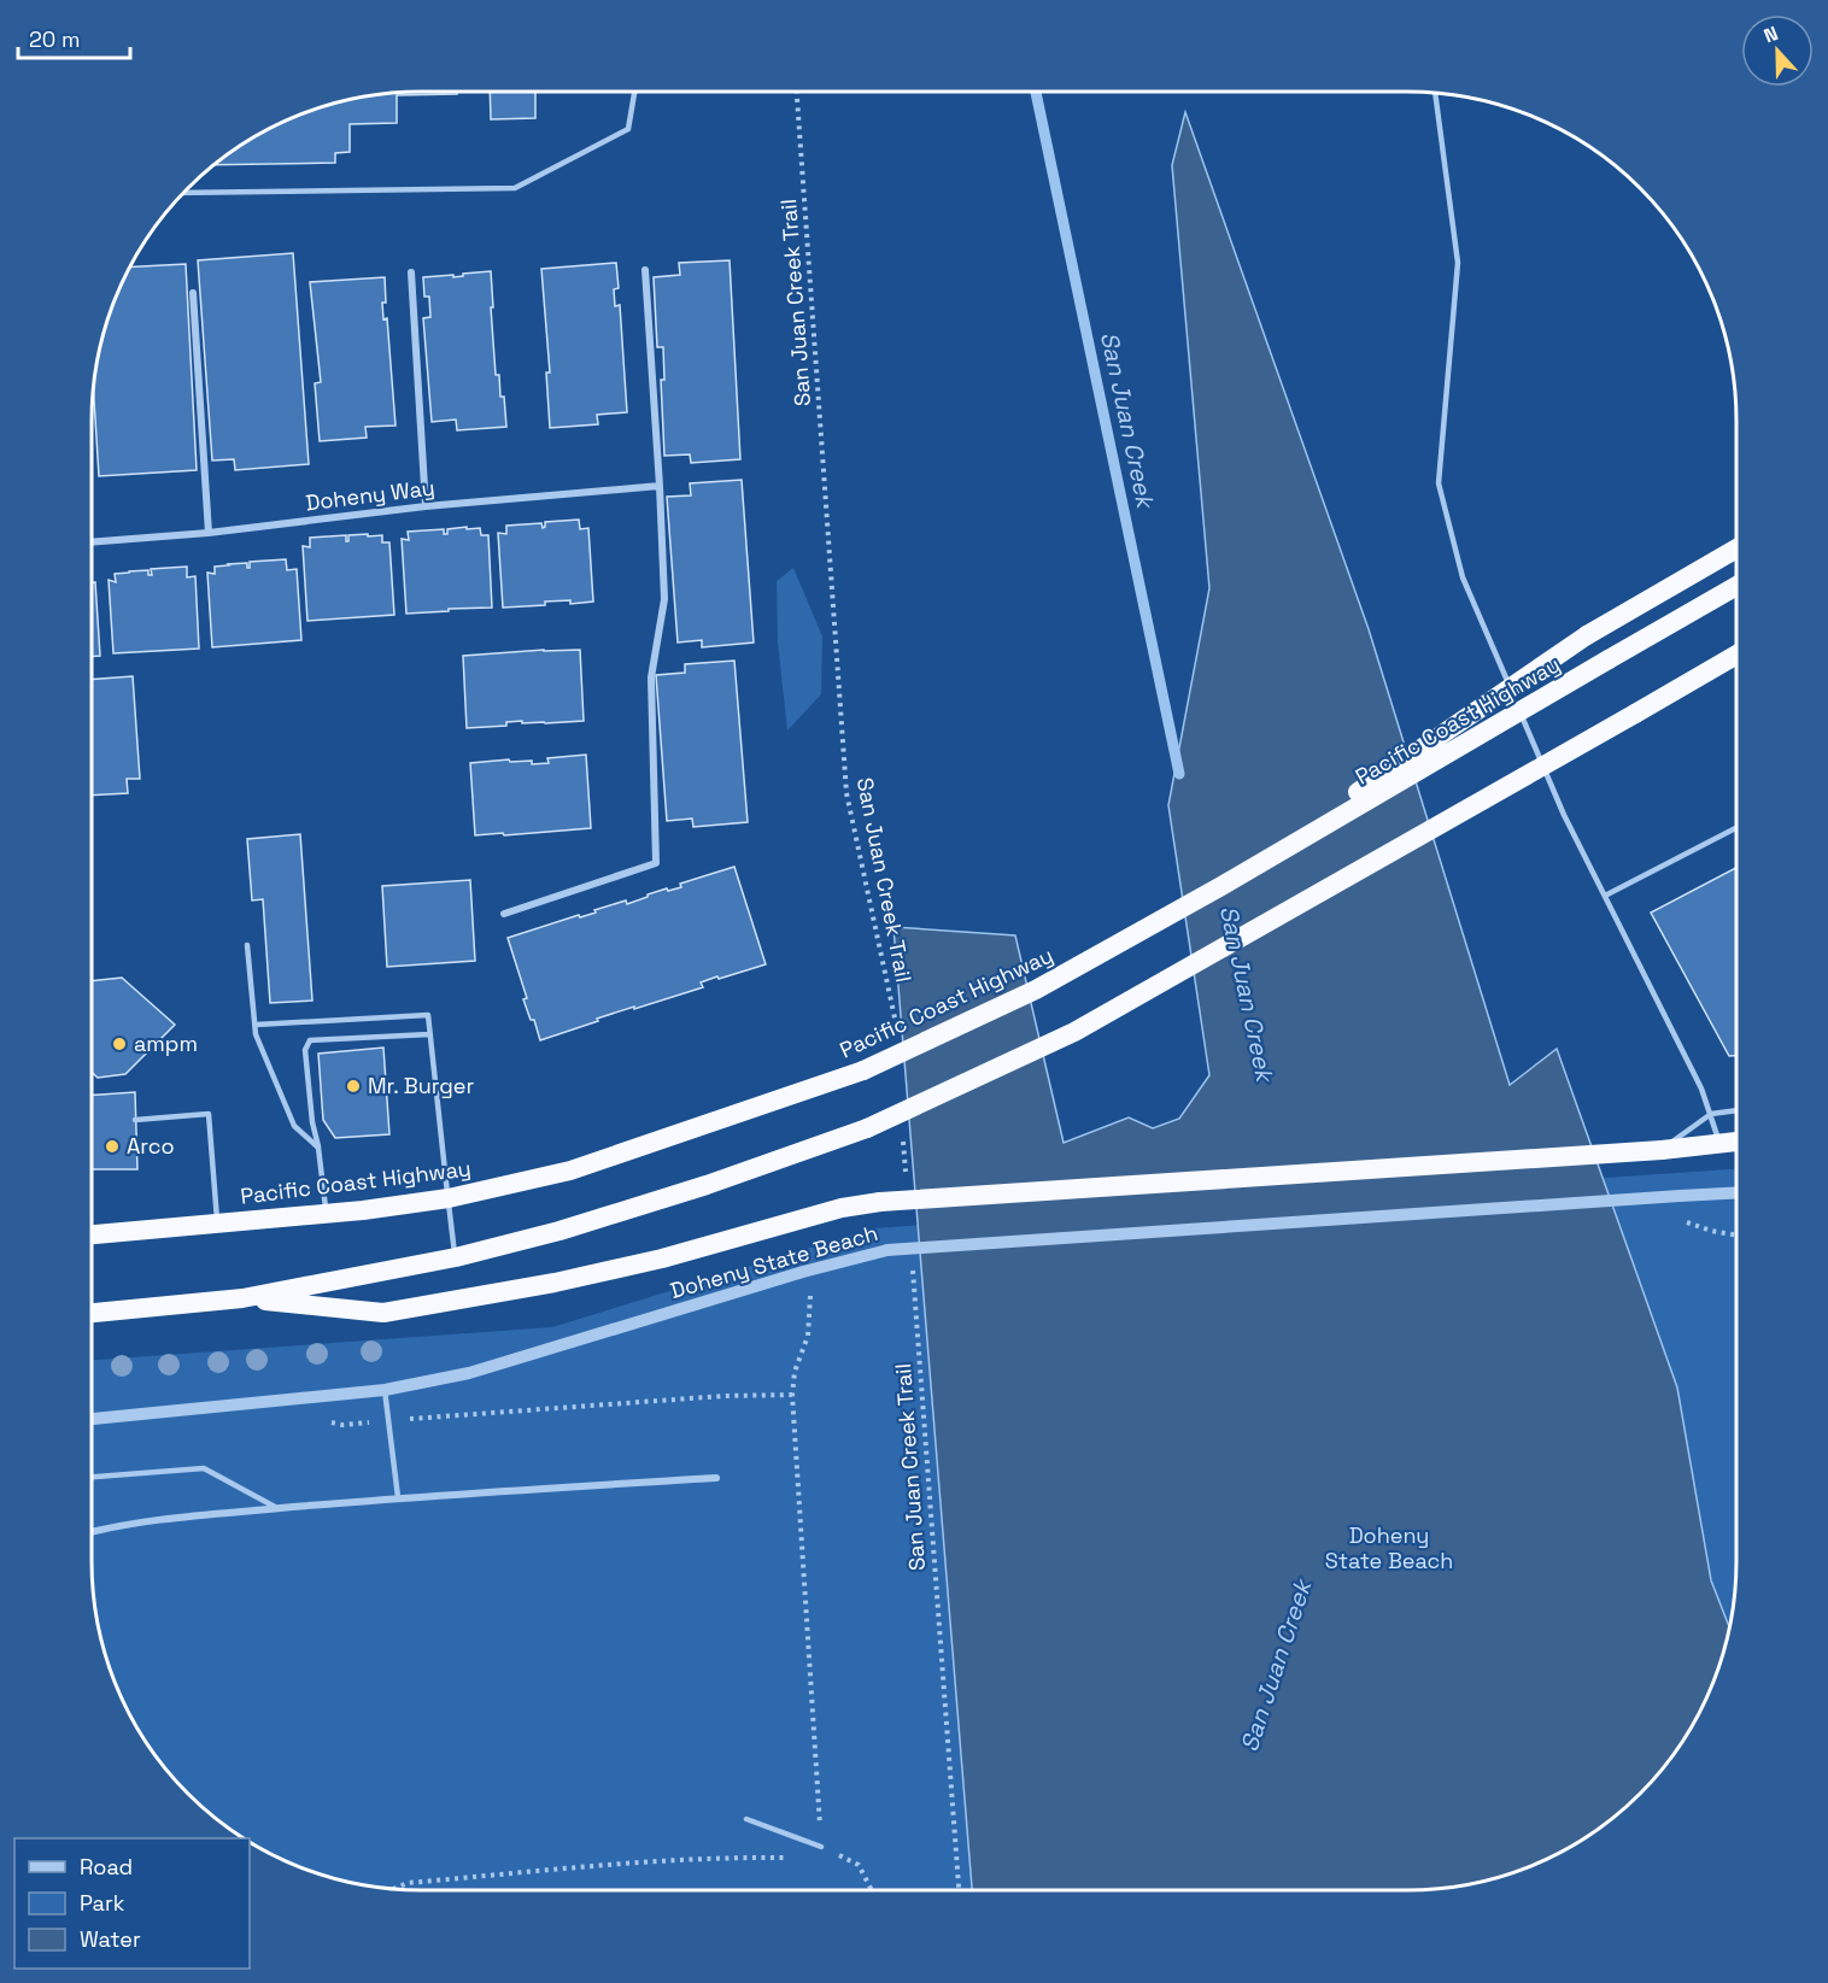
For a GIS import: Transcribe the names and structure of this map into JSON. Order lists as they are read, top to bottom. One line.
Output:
{"streets":{"highway":["Pacific Coast Highway"],"street":["Doheny Way","Doheny State Beach"],"path":["San Juan Creek Trail"]},"water":["San Juan Creek"],"parks":["Doheny State Beach"],"places":["ampm","Mr. Burger","Arco"],"legend":["Road","Park","Water"],"scale_bar":"20 m","north":"top"}
